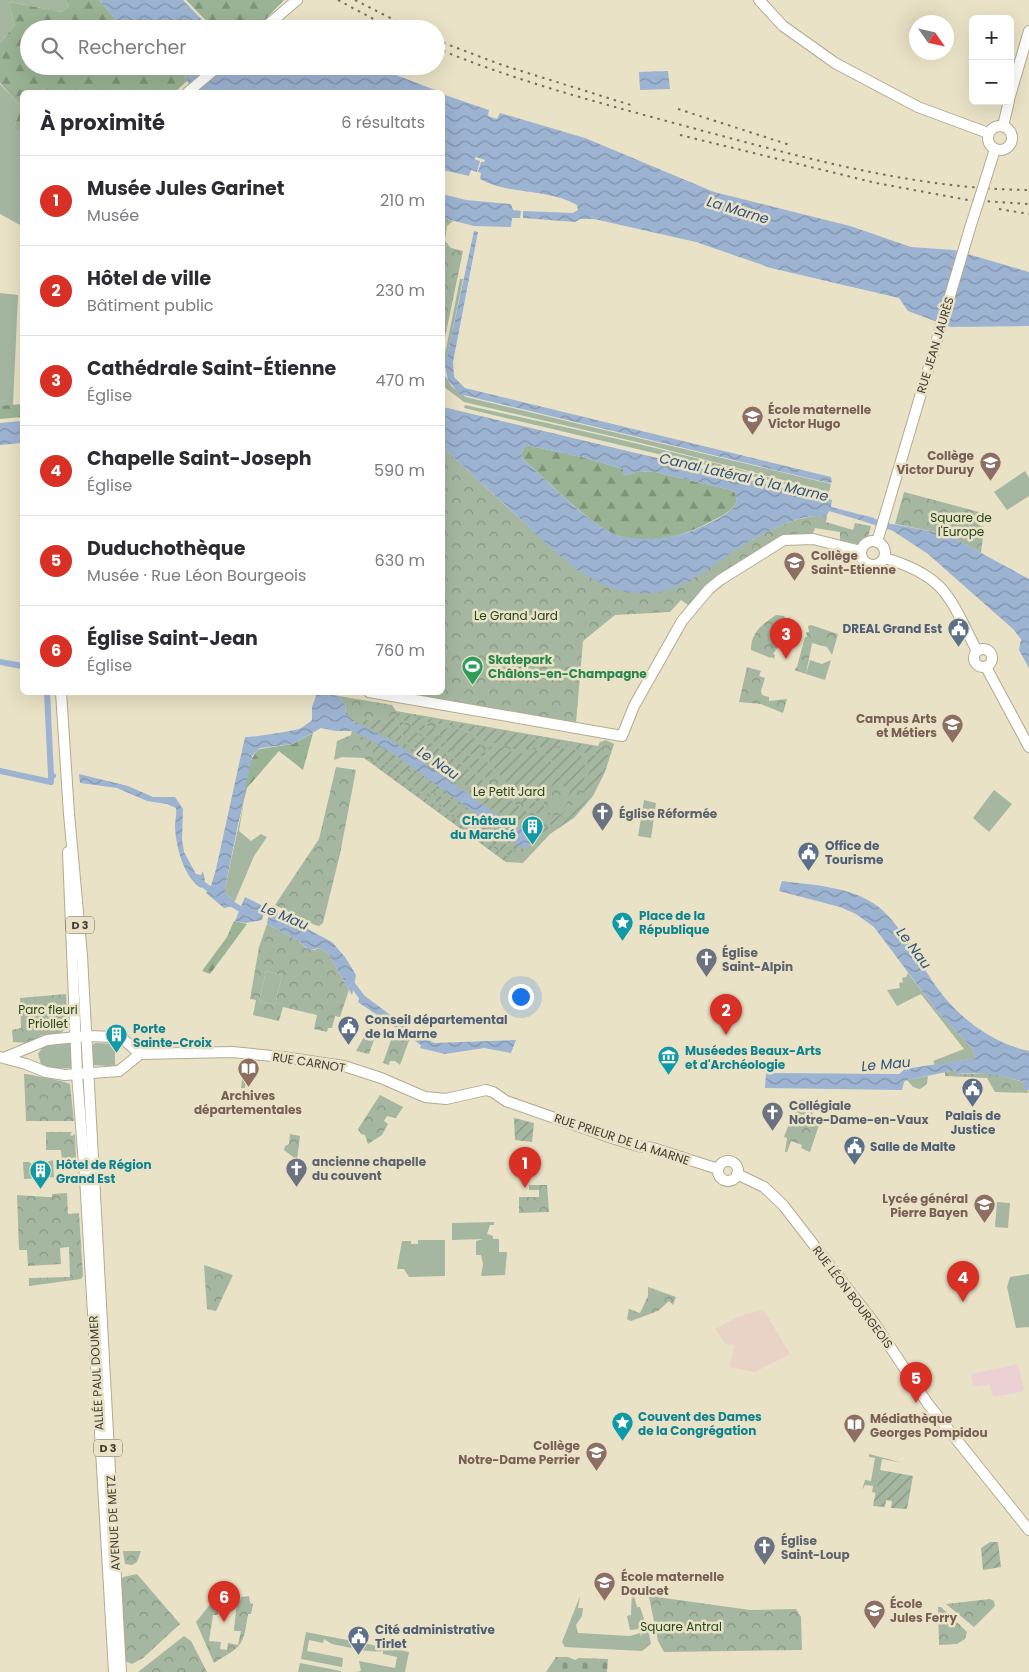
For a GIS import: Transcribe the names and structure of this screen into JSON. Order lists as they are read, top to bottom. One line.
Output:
{"streets":{"main road":["RUE JEAN JAURÈS","D 3","RUE CARNOT","RUE PRIEUR DE LA MARNE","RUE LÉON BOURGEOIS","ALLÉE PAUL DOUMER","AVENUE DE METZ"]},"crossings":[["D 3","ALLÉE PAUL DOUMER"],["D 3","AVENUE DE METZ"],["RUE CARNOT","RUE PRIEUR DE LA MARNE"],["RUE PRIEUR DE LA MARNE","RUE LÉON BOURGEOIS"]],"water":["La Marne","Canal Latéral à la Marne","Le Nau","Le Mau"],"parks":["Square de l'Europe","Le Grand Jard","Le Petit Jard","Parc fleuri Priollet","Square Antral"],"places":{"school or university":["École maternelle Victor Hugo","Collège Victor Duruy","Collège Saint-Etienne","Campus Arts et Métiers","Lycée général Pierre Bayen","Collège Notre-Dame Perrier","École maternelle Doulcet","École Jules Ferry"],"public building":["DREAL Grand Est","Office de Tourisme","Conseil départemental de la Marne","Palais de Justice","Salle de Malte","Cité administrative Tirlet"],"sports":["Skatepark Châlons-en-Champagne"],"church":["Église Réformée","Église Saint-Alpin","Collégiale Notre-Dame-en-Vaux","ancienne chapelle du couvent","Église Saint-Loup"],"building":["Château du Marché","Porte Sainte-Croix","Hôtel de Région Grand Est"],"place":["Place de la République","Couvent des Dames de la Congrégation"],"museum":["Muséedes Beaux-Arts et d'Archéologie"],"library":["Archives départementales","Médiathèque Georges Pompidou"]},"north":"bottom right","page":{"map_buttons":["+","−"],"search":"Rechercher","heading":["À proximité","6 résultats"],"list":[{"mark":"1","name":"Musée Jules Garinet","note":"Musée","value":"210 m"},{"mark":"2","name":"Hôtel de ville","note":"Bâtiment public","value":"230 m"},{"mark":"3","name":"Cathédrale Saint-Étienne","note":"Église","value":"470 m"},{"mark":"4","name":"Chapelle Saint-Joseph","note":"Église","value":"590 m"},{"mark":"5","name":"Duduchothèque","note":"Musée · Rue Léon Bourgeois","value":"630 m"},{"mark":"6","name":"Église Saint-Jean","note":"Église","value":"760 m"}],"pins":["3","2","1","4","5","6"]}}
